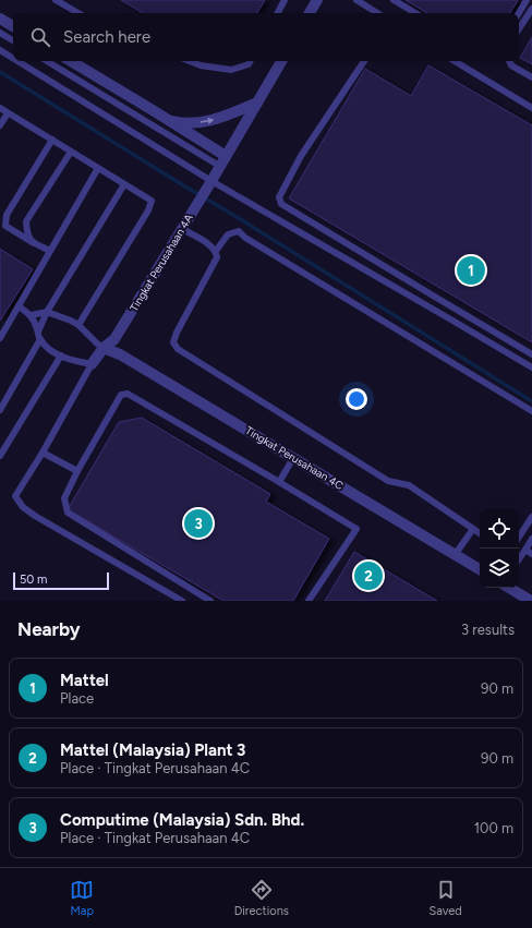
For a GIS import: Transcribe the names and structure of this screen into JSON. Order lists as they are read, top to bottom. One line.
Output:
{"streets":{"street":["Tingkat Perusahaan 4A","Tingkat Perusahaan 4C"]},"crossings":[["Tingkat Perusahaan 4A","Tingkat Perusahaan 4C"]],"scale_bar":"50 m","page":{"search":"Search here","pins":["1","3","2"],"scale":"50 m","heading":["Nearby","3 results"],"list":[{"mark":"1","name":"Mattel","note":"Place","value":"90 m"},{"mark":"2","name":"Mattel (Malaysia) Plant 3","note":"Place · Tingkat Perusahaan 4C","value":"90 m"},{"mark":"3","name":"Computime (Malaysia) Sdn. Bhd.","note":"Place · Tingkat Perusahaan 4C","value":"100 m"}],"nav":["Map","Directions","Saved"]}}
